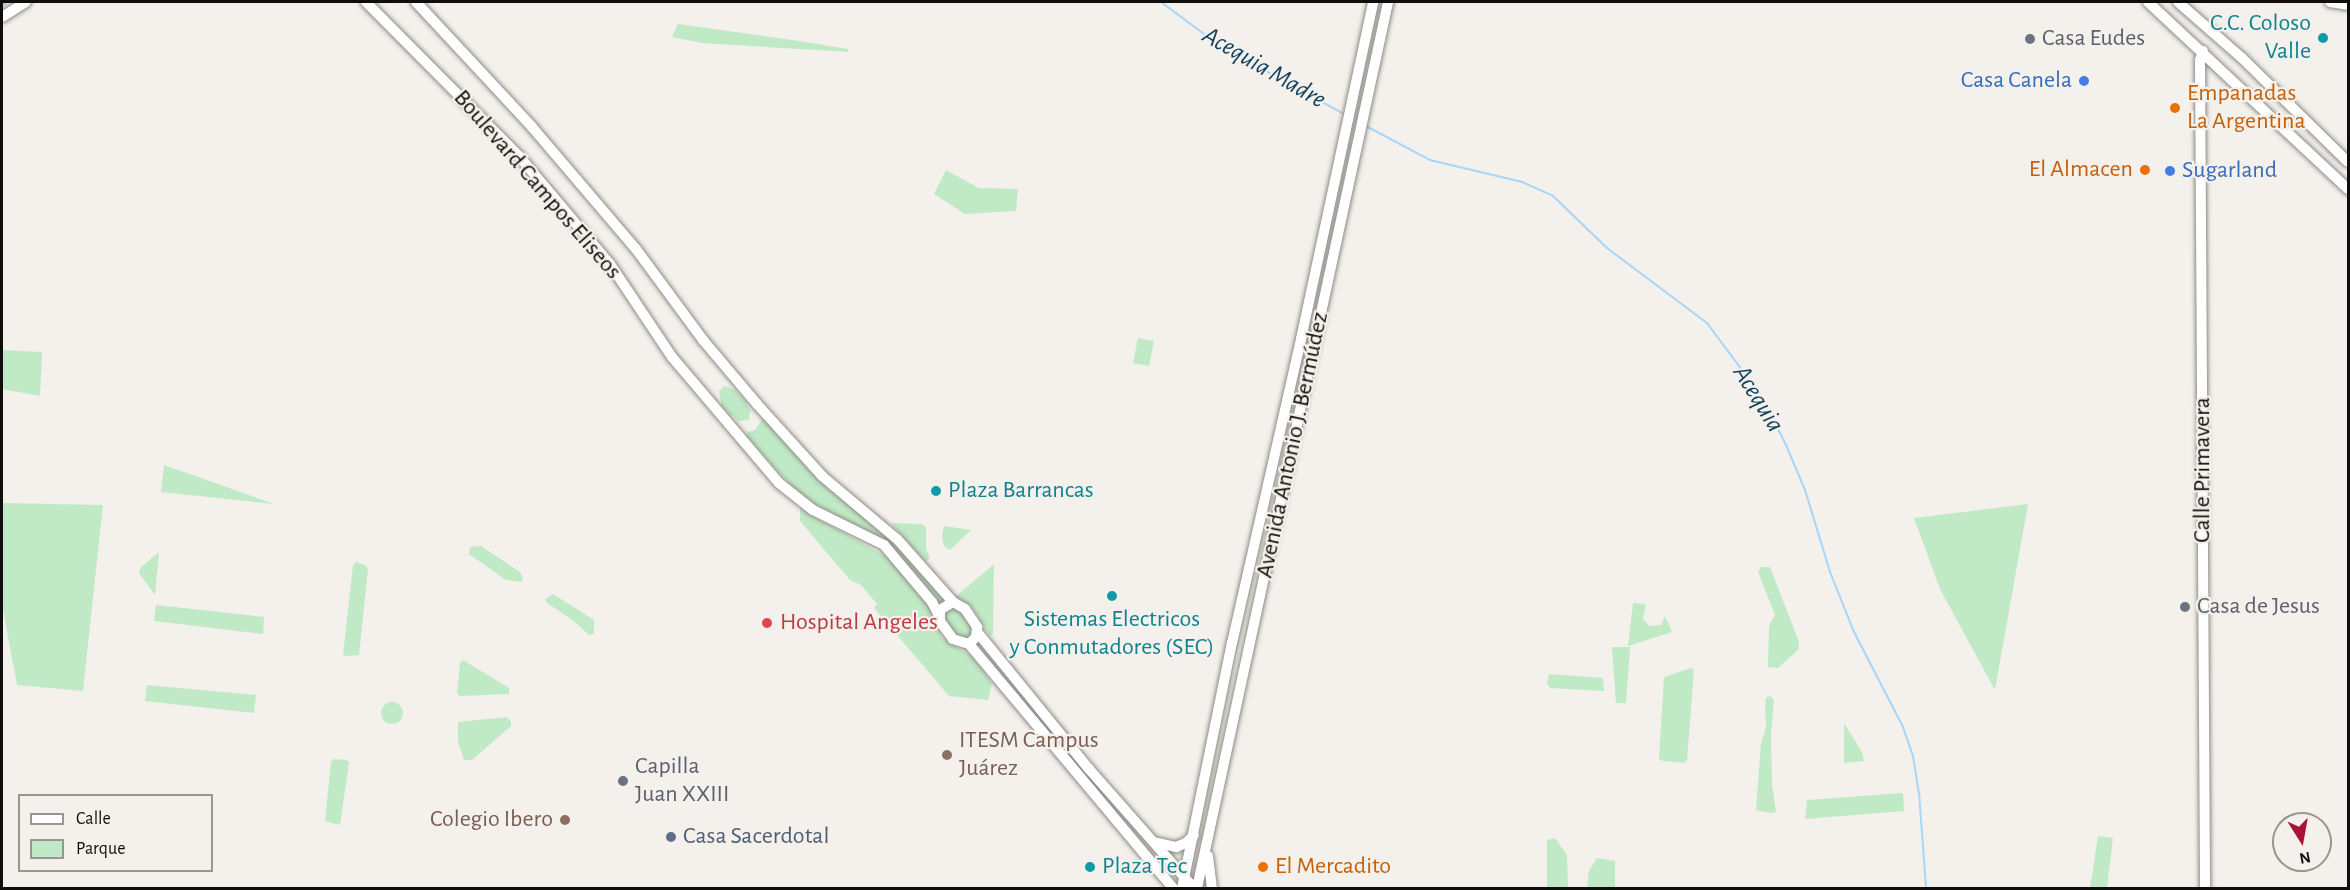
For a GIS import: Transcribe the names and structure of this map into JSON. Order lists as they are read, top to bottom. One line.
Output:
{"streets":{"main road":["Boulevard Campos Eliseos","Avenida Antonio J. Bermúdez","Calle Primavera"]},"water":["Acequia Madre","Acequia"],"places":["C.C. Coloso Valle","Casa Eudes","Casa Canela","Empanadas La Argentina","El Almacen","Sugarland","Plaza Barrancas","Sistemas Electricos y Conmutadores (SEC)","Casa de Jesus","Hospital Angeles","ITESM Campus Juárez","Capilla Juan XXIII","Colegio Ibero","Casa Sacerdotal","Plaza Tec","El Mercadito"],"legend":["Calle","Parque"],"north":"bottom"}
